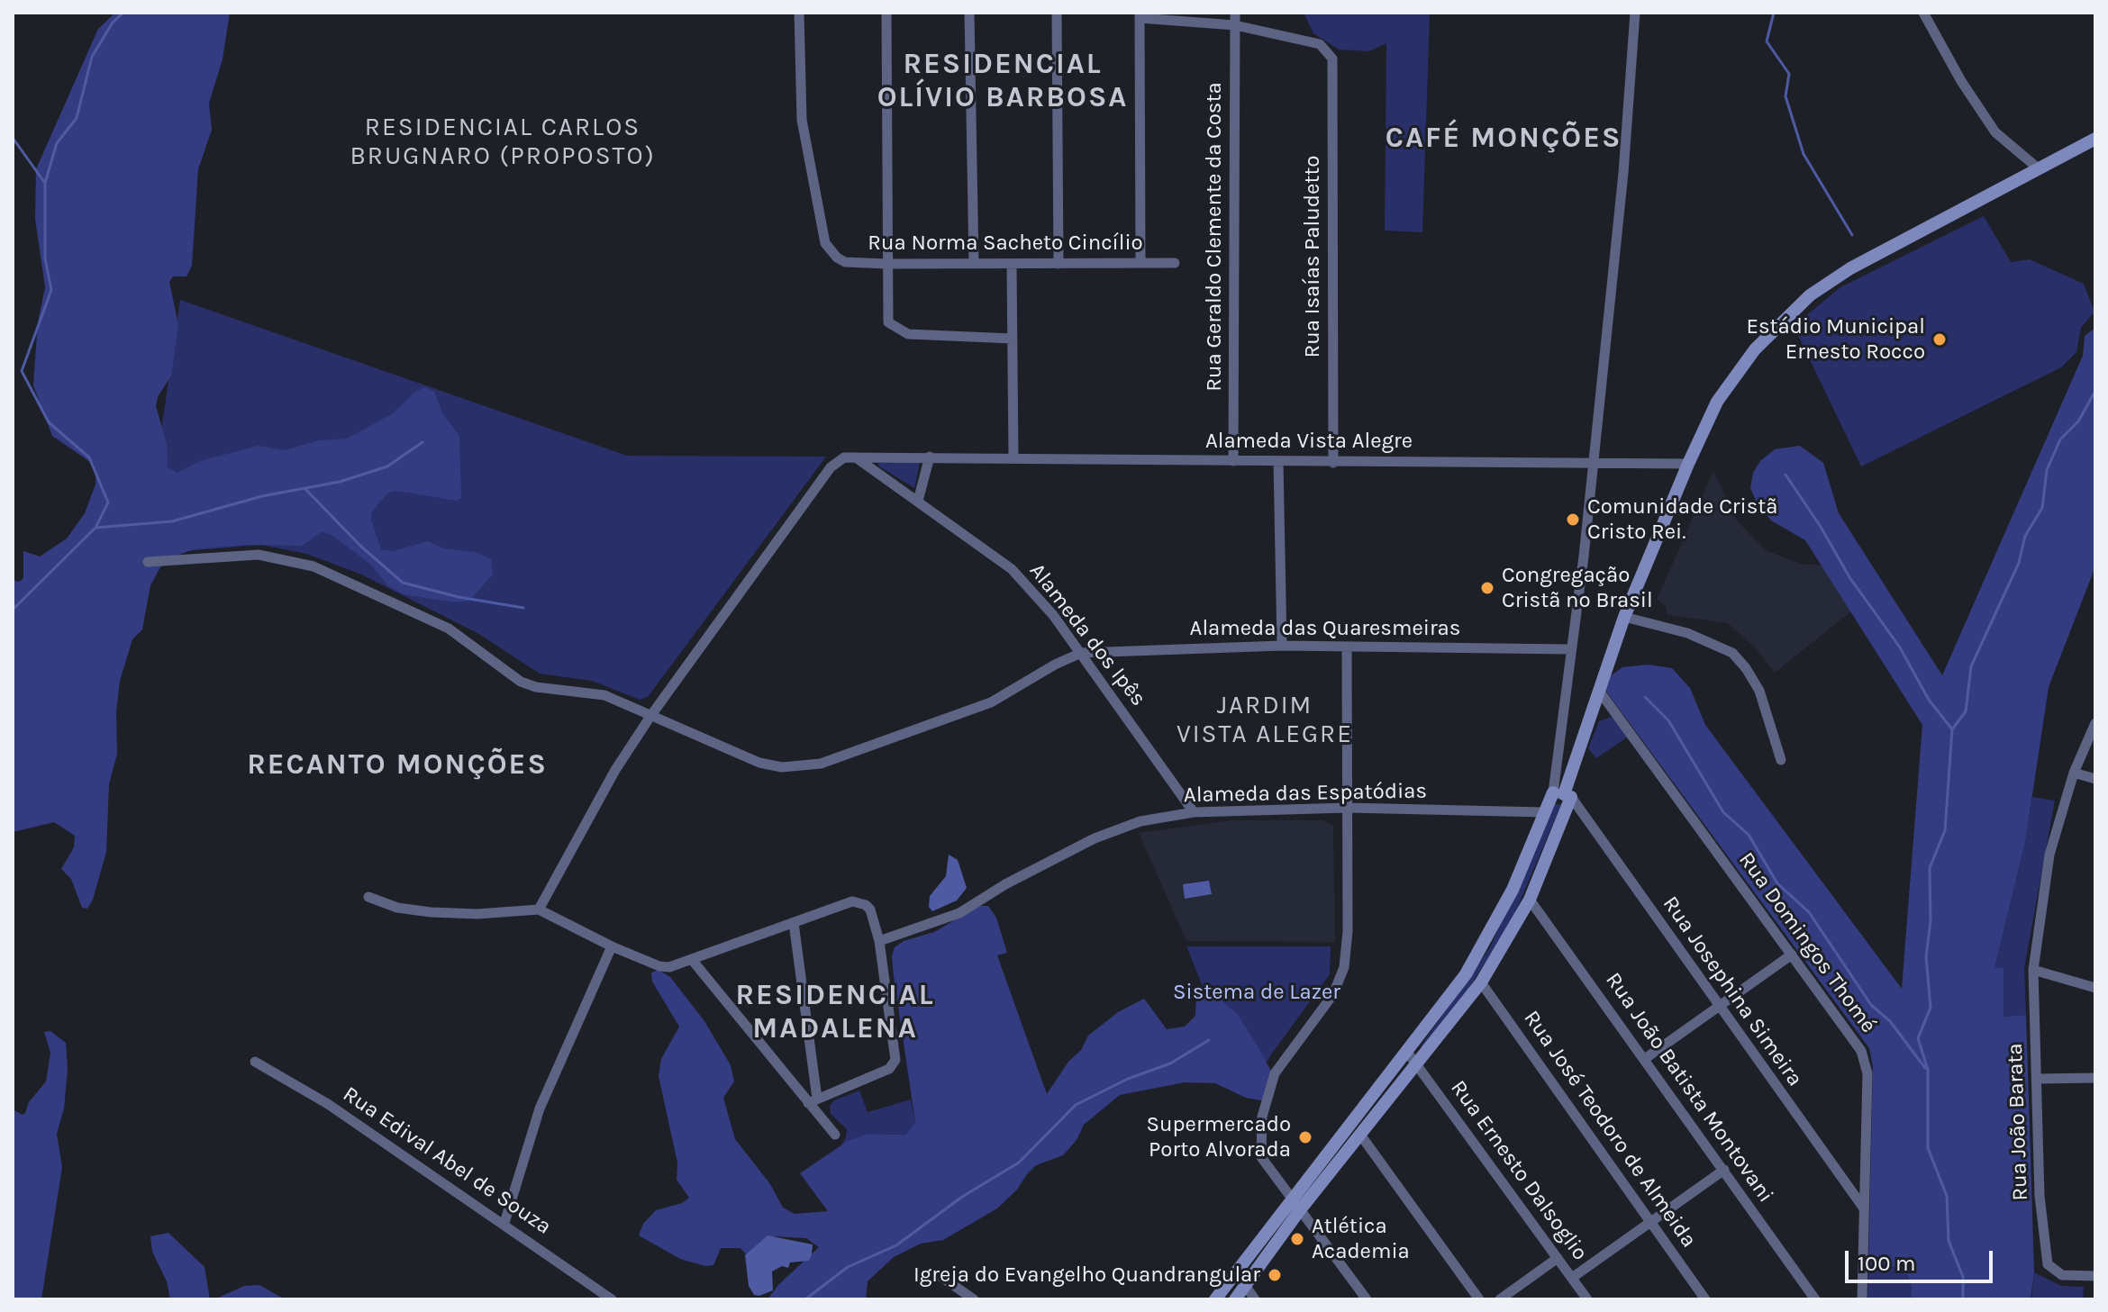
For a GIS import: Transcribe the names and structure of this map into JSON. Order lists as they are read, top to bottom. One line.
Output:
{"streets":{"street":["Rua Geraldo Clemente da Costa","Rua Norma Sacheto Cincílio","Rua Isaías Paludetto","Alameda Vista Alegre","Alameda das Quaresmeiras","Alameda dos Ipês","Alameda das Espatódias","Rua Domingos Thomé","Rua Josephina Simeira","Rua João Batista Montovani","Rua João Barata","Rua José Teodoro de Almeida","Rua Edival Abel de Souza","Rua Ernesto Dalsoglio"]},"crossings":[["Rua Geraldo Clemente da Costa","Rua Isaías Paludetto"],["Rua Geraldo Clemente da Costa","Alameda Vista Alegre"],["Rua Isaías Paludetto","Alameda Vista Alegre"],["Alameda Vista Alegre","Alameda dos Ipês"],["Alameda das Quaresmeiras","Alameda dos Ipês"],["Alameda dos Ipês","Alameda das Espatódias"],["Rua Domingos Thomé","Rua Josephina Simeira"]],"districts":["RESIDENCIAL OLÍVIO BARBOSA","RESIDENCIAL CARLOS BRUGNARO (PROPOSTO)","CAFÉ MONÇÕES","JARDIM VISTA ALEGRE","RECANTO MONÇÕES","RESIDENCIAL MADALENA"],"parks":["Sistema de Lazer"],"places":["Estádio Municipal Ernesto Rocco","Comunidade Cristã Cristo Rei.","Congregação Cristã no Brasil","Supermercado Porto Alvorada","Atlética Academia","Igreja do Evangelho Quandrangular"],"scale_bar":"100 m"}
